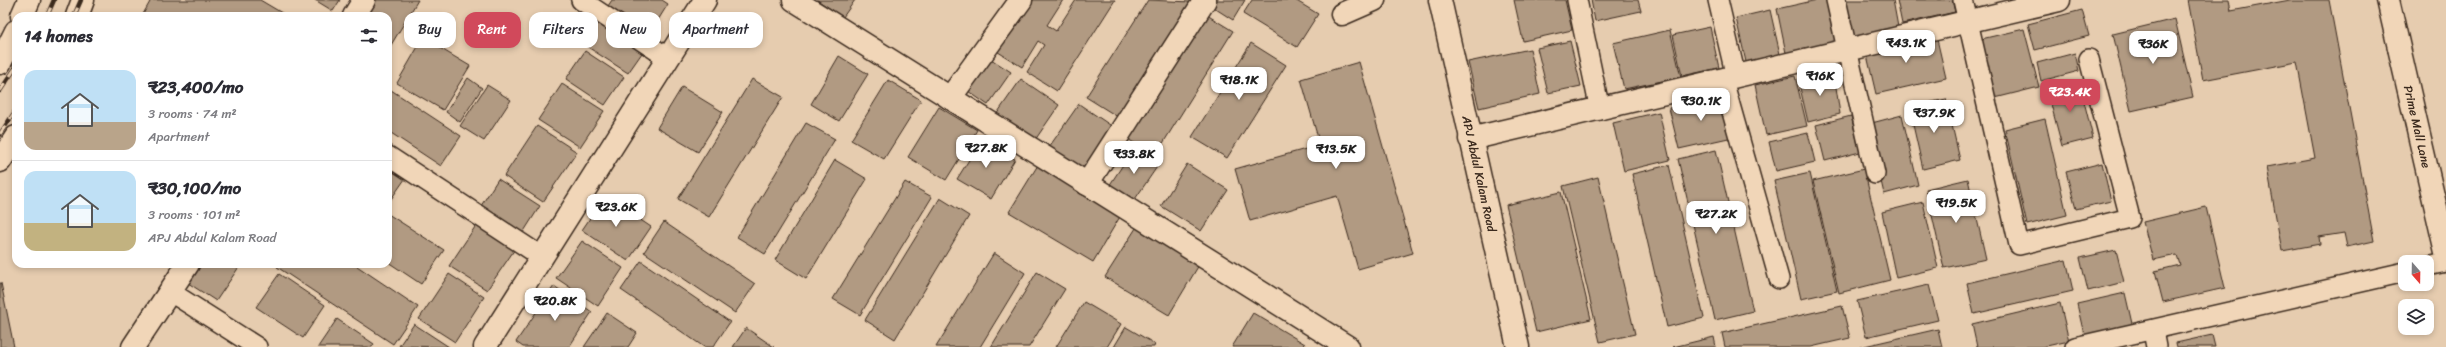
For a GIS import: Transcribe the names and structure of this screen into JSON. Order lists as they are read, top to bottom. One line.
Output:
{"streets":{"street":["Prime Mall Lane","APJ Abdul Kalam Road"]},"north":"bottom","page":{"chip":["Buy","Rent","Filters","New","Apartment"],"heading":"14 homes","price":["₹43.1K","₹36K","₹16K","₹18.1K","₹23.4K","₹30.1K","₹37.9K","₹27.8K","₹13.5K","₹33.8K","₹19.5K","₹23.6K","₹27.2K","₹20.8K"],"list":[{"name":"₹23,400/mo","note":"3 rooms · 74 m² · Apartment"},{"name":"₹30,100/mo","note":"3 rooms · 101 m² · APJ Abdul Kalam Road"}]}}
